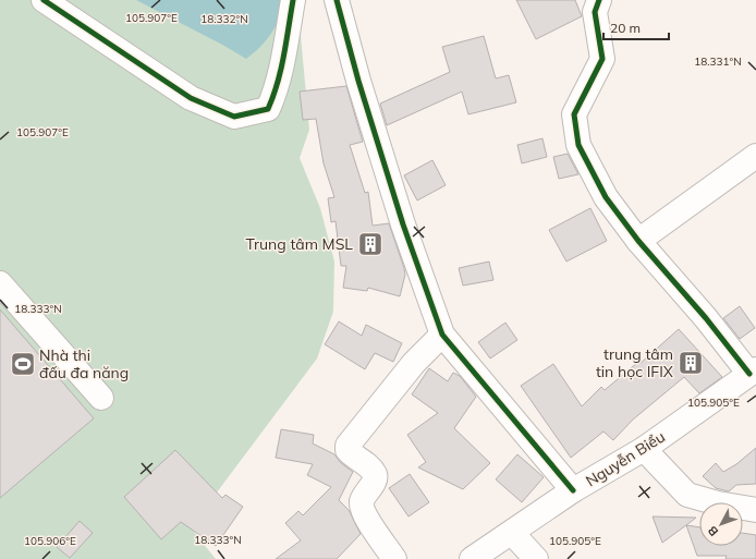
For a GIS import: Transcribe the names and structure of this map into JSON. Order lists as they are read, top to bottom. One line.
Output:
{"streets":{"street":["Nguyễn Biểu"]},"places":{"building":["Trung tâm MSL","trung tâm tin học IFIX"],"sports":["Nhà thi đấu đa năng"]},"scale_bar":"20 m","north":"bottom left","coordinates":["105.907°E","18.332°N","18.331°N","18.333°N","105.905°E","105.906°E"]}
